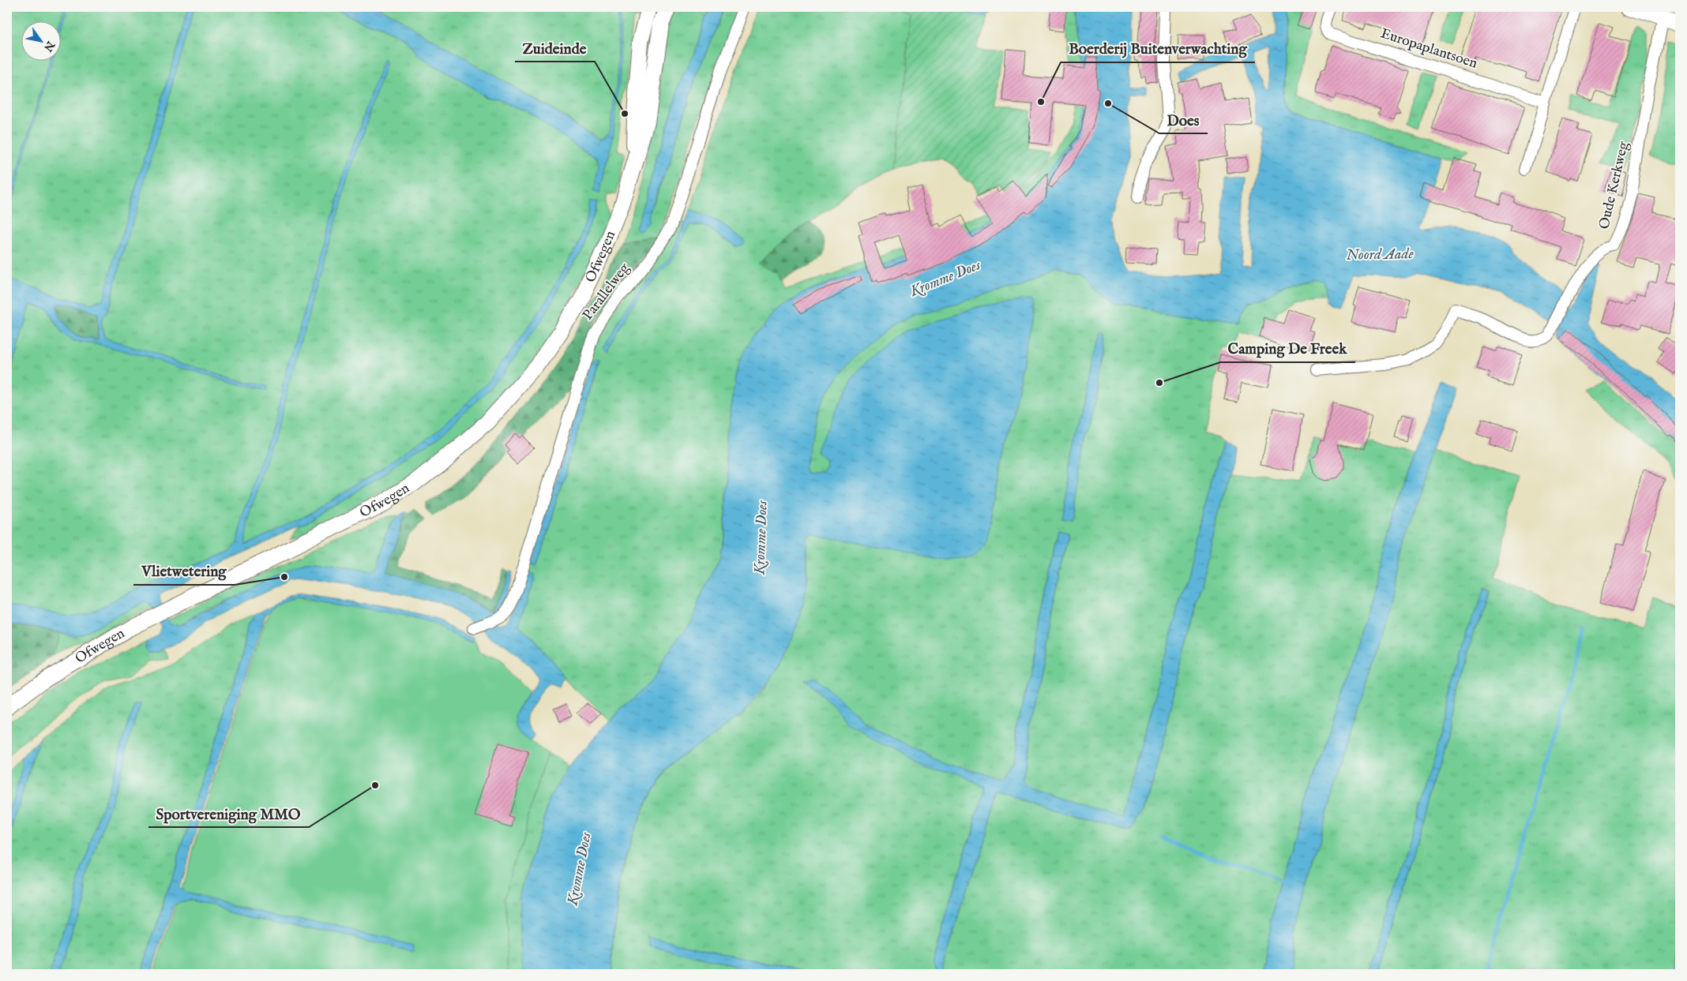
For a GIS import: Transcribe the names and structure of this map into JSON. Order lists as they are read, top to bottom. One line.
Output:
{"streets":{"main road":["Ofwegen"],"street":["Europaplantsoen","Oude Kerkweg","Parallelweg"]},"water":["Noord Aade","Kromme Does"],"places":["Boerderij Buitenverwachting","Does","Zuideinde","Camping De Freek","Vlietwetering","Sportvereniging MMO"],"north":"bottom right"}
